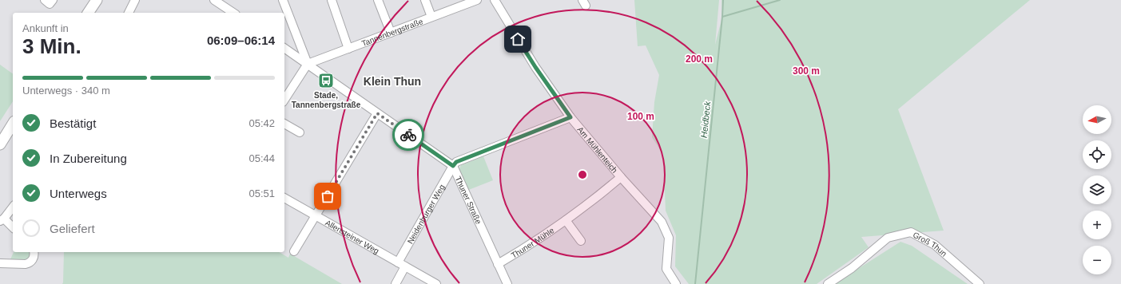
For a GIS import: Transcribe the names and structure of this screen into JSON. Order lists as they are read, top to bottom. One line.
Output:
{"streets":{"street":["Tannenbergstraße","Am Mühlenteich","Thuner Straße","Neidenburger Weg","Allensteiner Weg","Thuner Mühle","Groß Thun"]},"crossings":[["Tannenbergstraße","Thuner Straße"],["Am Mühlenteich","Thuner Mühle"],["Thuner Straße","Neidenburger Weg"],["Thuner Straße","Thuner Mühle"],["Neidenburger Weg","Allensteiner Weg"]],"districts":["Klein Thun"],"water":["Heidbeck"],"places":{"bus stop":["Stade, Tannenbergstraße"]},"north":"left","page":{"heading":["3 Min.","Ankunft in","06:09–06:14"],"bar":"Unterwegs · 340 m","map_buttons":["+","−"],"list":[["Bestätigt","05:42"],["In Zubereitung","05:44"],["Unterwegs","05:51"],"Geliefert"]},"rings":["200 m","300 m","100 m"]}
